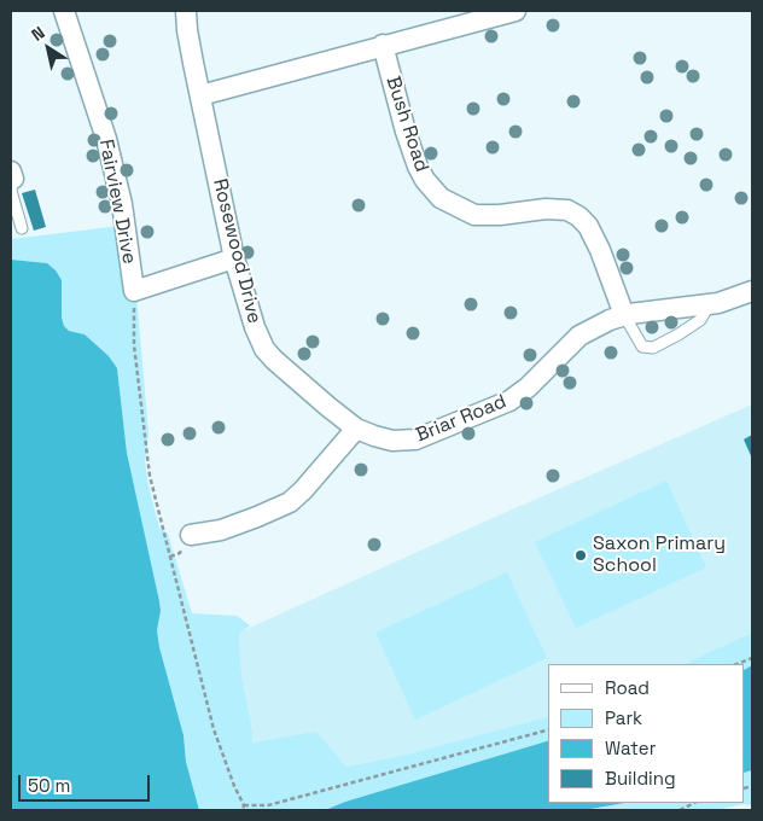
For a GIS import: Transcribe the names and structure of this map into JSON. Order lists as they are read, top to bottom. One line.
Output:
{"streets":{"street":["Bush Road","Fairview Drive","Rosewood Drive","Briar Road"]},"crossings":[["Bush Road","Briar Road"],["Fairview Drive","Rosewood Drive"],["Rosewood Drive","Briar Road"]],"places":["Saxon Primary School"],"legend":["Road","Park","Water","Building"],"scale_bar":"50 m","north":"top left"}
